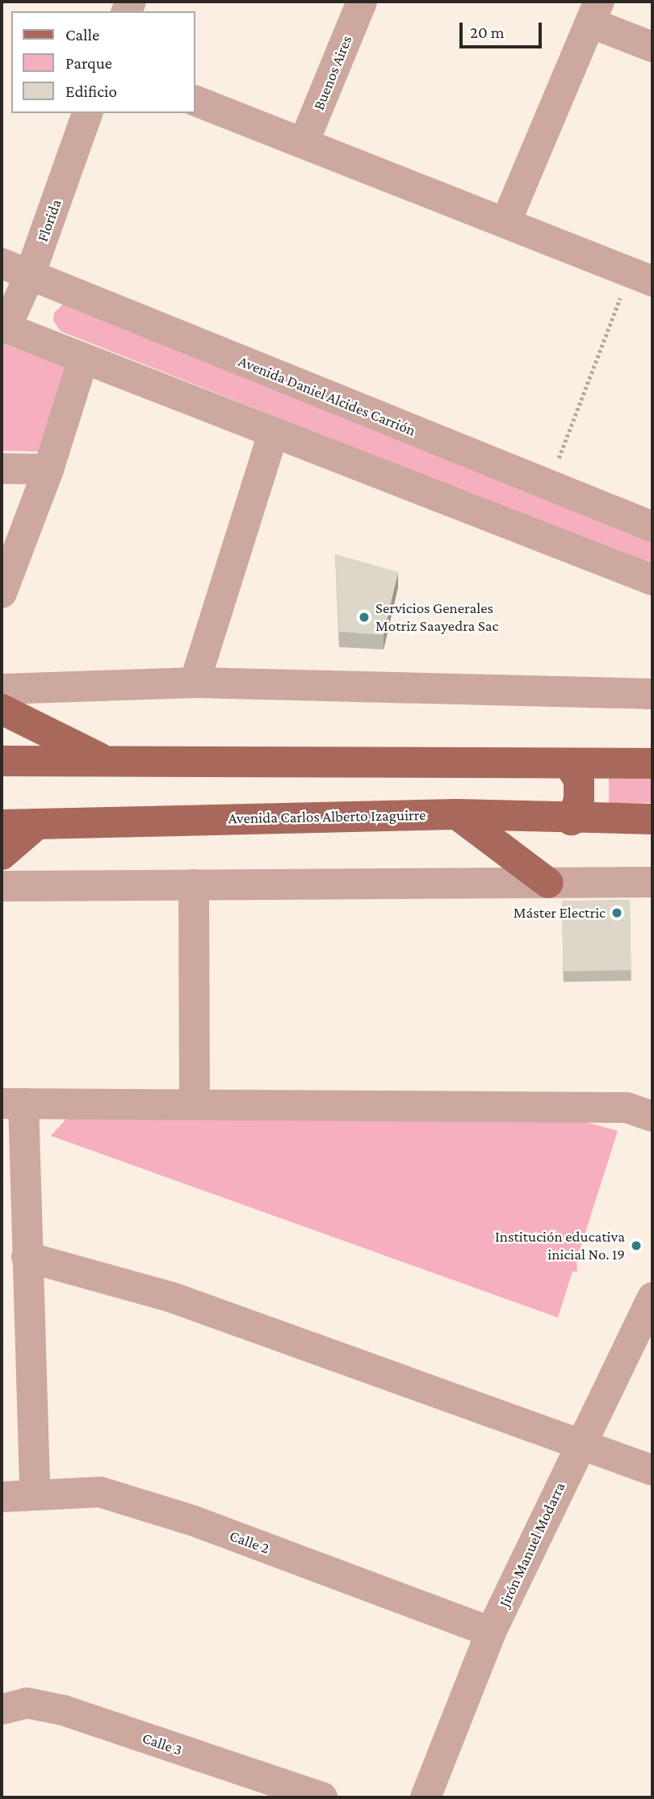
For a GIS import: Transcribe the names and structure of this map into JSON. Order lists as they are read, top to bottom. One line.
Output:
{"streets":{"main road":["Avenida Carlos Alberto Izaguirre"],"street":["Buenos Aires","Florida","Avenida Daniel Alcides Carrión","Calle 2","Jirón Manuel Modarra","Calle 3"]},"crossings":[["Florida","Avenida Daniel Alcides Carrión"],["Calle 2","Jirón Manuel Modarra"]],"places":["Servicios Generales Motriz Saayedra Sac","Máster Electric","Institución educativa inicial No. 19"],"legend":["Calle","Parque","Edificio"],"scale_bar":"20 m"}
